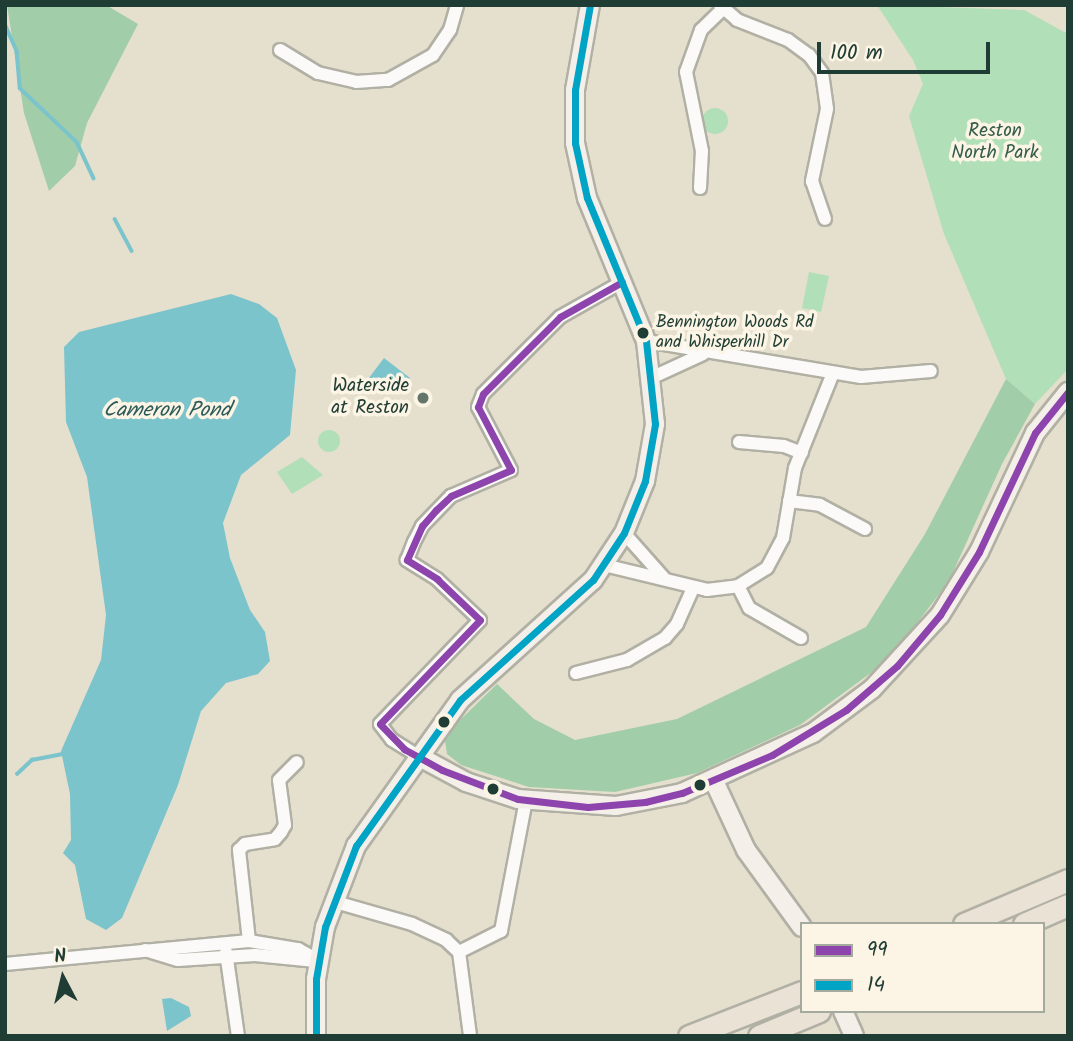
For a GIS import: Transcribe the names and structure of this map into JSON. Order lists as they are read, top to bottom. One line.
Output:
{"water":["Cameron Pond"],"parks":["Reston North Park"],"places":["Bennington Woods Rd and Whisperhill Dr","Waterside at Reston"],"lines":["transit line 14","transit line 99"],"legend":["99","14"],"scale_bar":"100 m","north":"top"}
